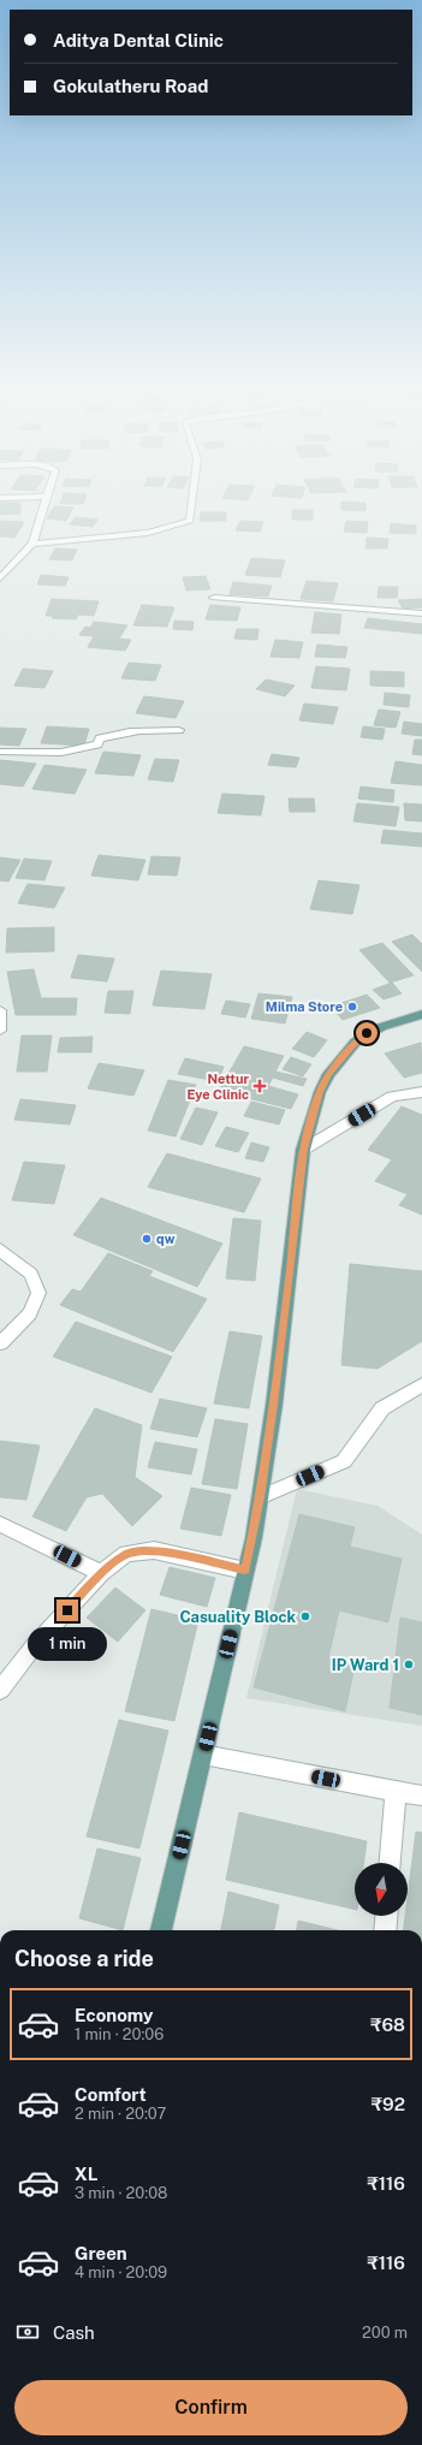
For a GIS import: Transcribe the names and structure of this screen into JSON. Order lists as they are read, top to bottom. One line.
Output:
{"places":{"other":["Milma Store","qw","Casuality Block","IP Ward 1"],"health":["Nettur Eye Clinic"]},"north":"bottom","page":{"banner":["Aditya Dental Clinic","Gokulatheru Road"],"bubble":"1 min","heading":"Choose a ride","list":[{"name":"Economy","note":"1 min · 20:06","value":"₹68"},{"name":"Comfort","note":"2 min · 20:07","value":"₹92"},{"name":"XL","note":"3 min · 20:08","value":"₹116"},{"name":"Green","note":"4 min · 20:09","value":"₹116"}],"pay":["Cash","200 m"],"buttons":"Confirm"}}
